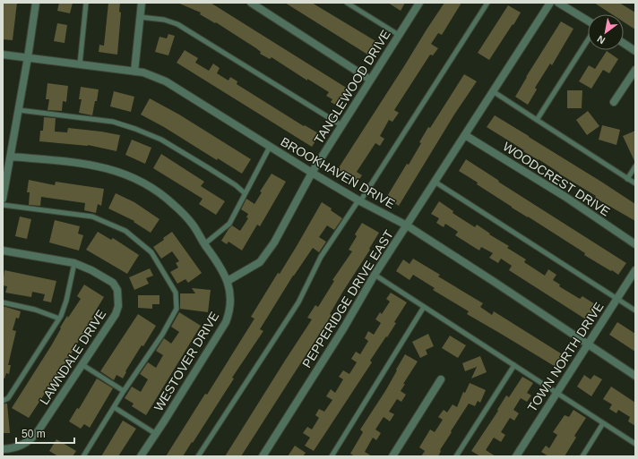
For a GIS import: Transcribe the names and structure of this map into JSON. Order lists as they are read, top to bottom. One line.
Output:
{"streets":{"street":["TANGLEWOOD DRIVE","BROOKHAVEN DRIVE","WOODCREST DRIVE","PEPPERIDGE DRIVE EAST","LAWNDALE DRIVE","TOWN NORTH DRIVE","WESTOVER DRIVE"]},"crossings":[["TANGLEWOOD DRIVE","BROOKHAVEN DRIVE"],["TANGLEWOOD DRIVE","WESTOVER DRIVE"],["BROOKHAVEN DRIVE","PEPPERIDGE DRIVE EAST"],["BROOKHAVEN DRIVE","TOWN NORTH DRIVE"],["WOODCREST DRIVE","PEPPERIDGE DRIVE EAST"]],"scale_bar":"50 m","north":"bottom left"}
